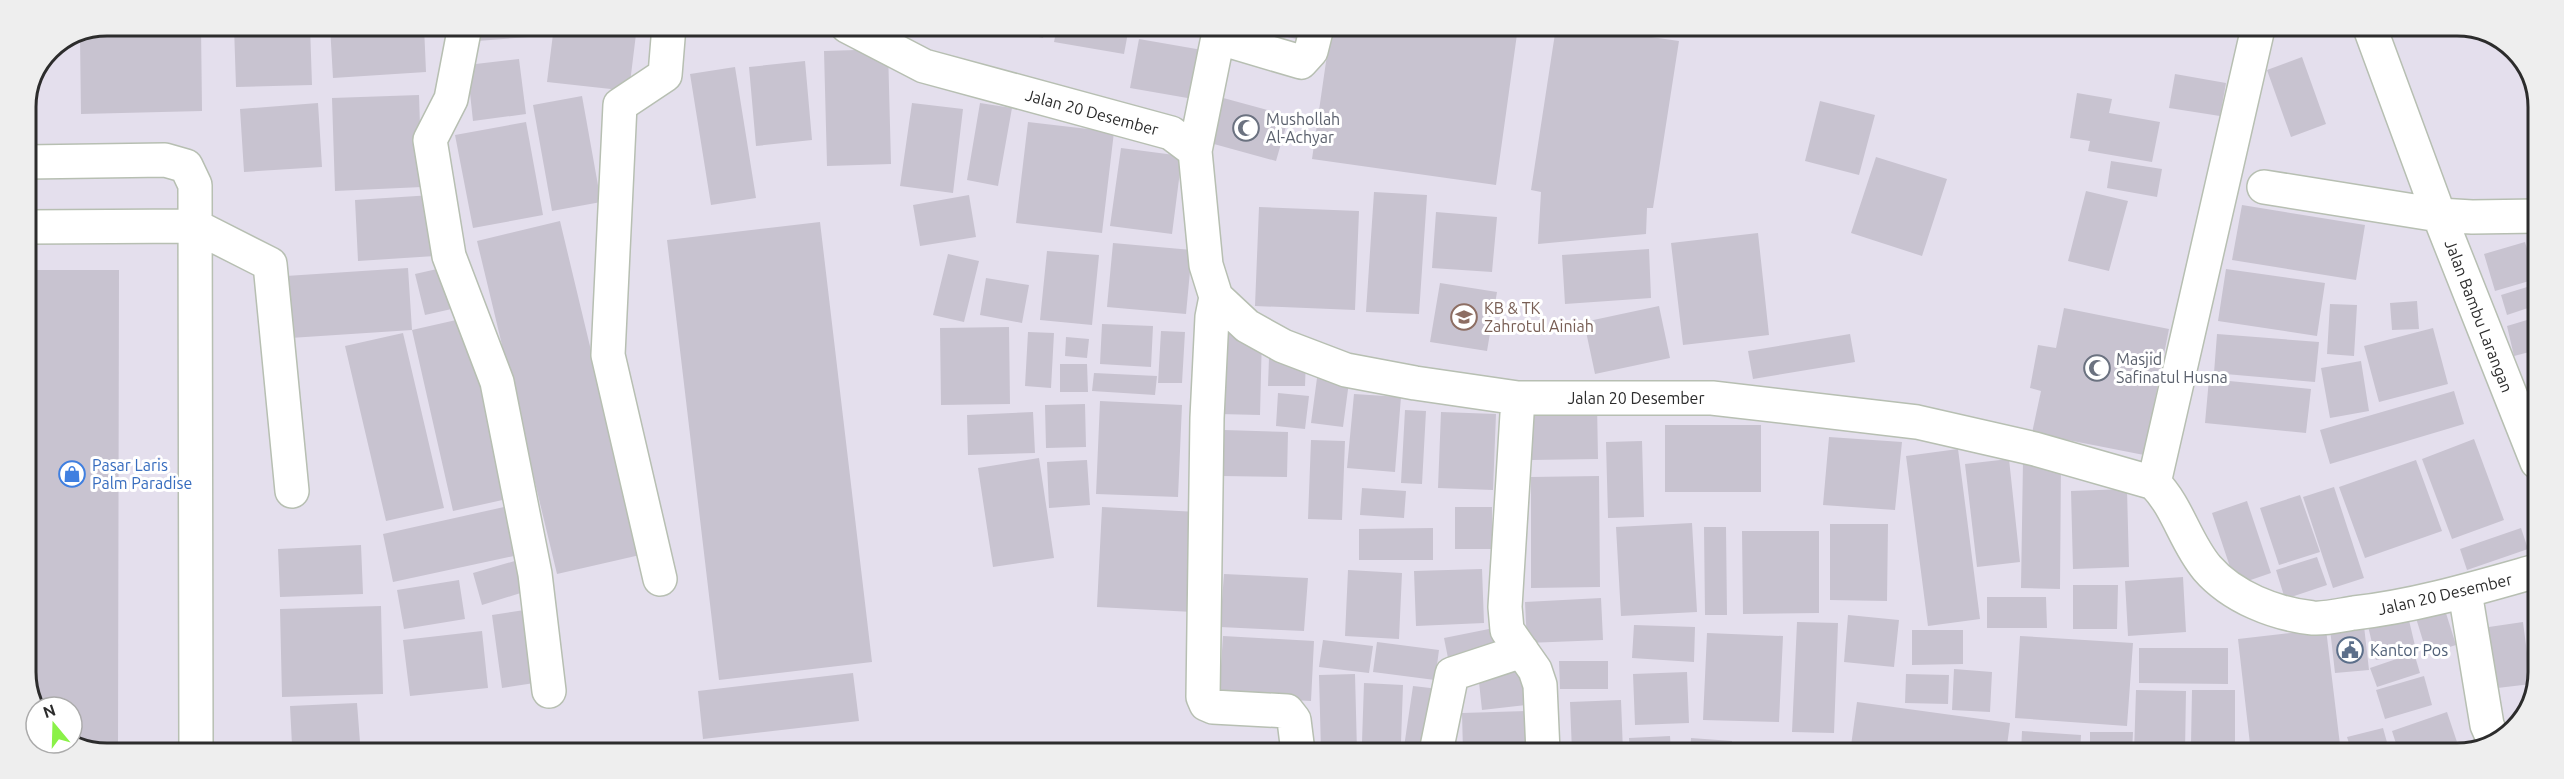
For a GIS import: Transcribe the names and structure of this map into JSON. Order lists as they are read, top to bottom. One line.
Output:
{"streets":{"street":["Jalan 20 Desember","Jalan Bambu Larangan"]},"places":{"mosque":["Mushollah Al-Achyar","Masjid Safinatul Husna"],"school or university":["KB & TK Zahrotul Ainiah"],"shop":["Pasar Laris Palm Paradise"],"public building":["Kantor Pos"]},"north":"top"}
